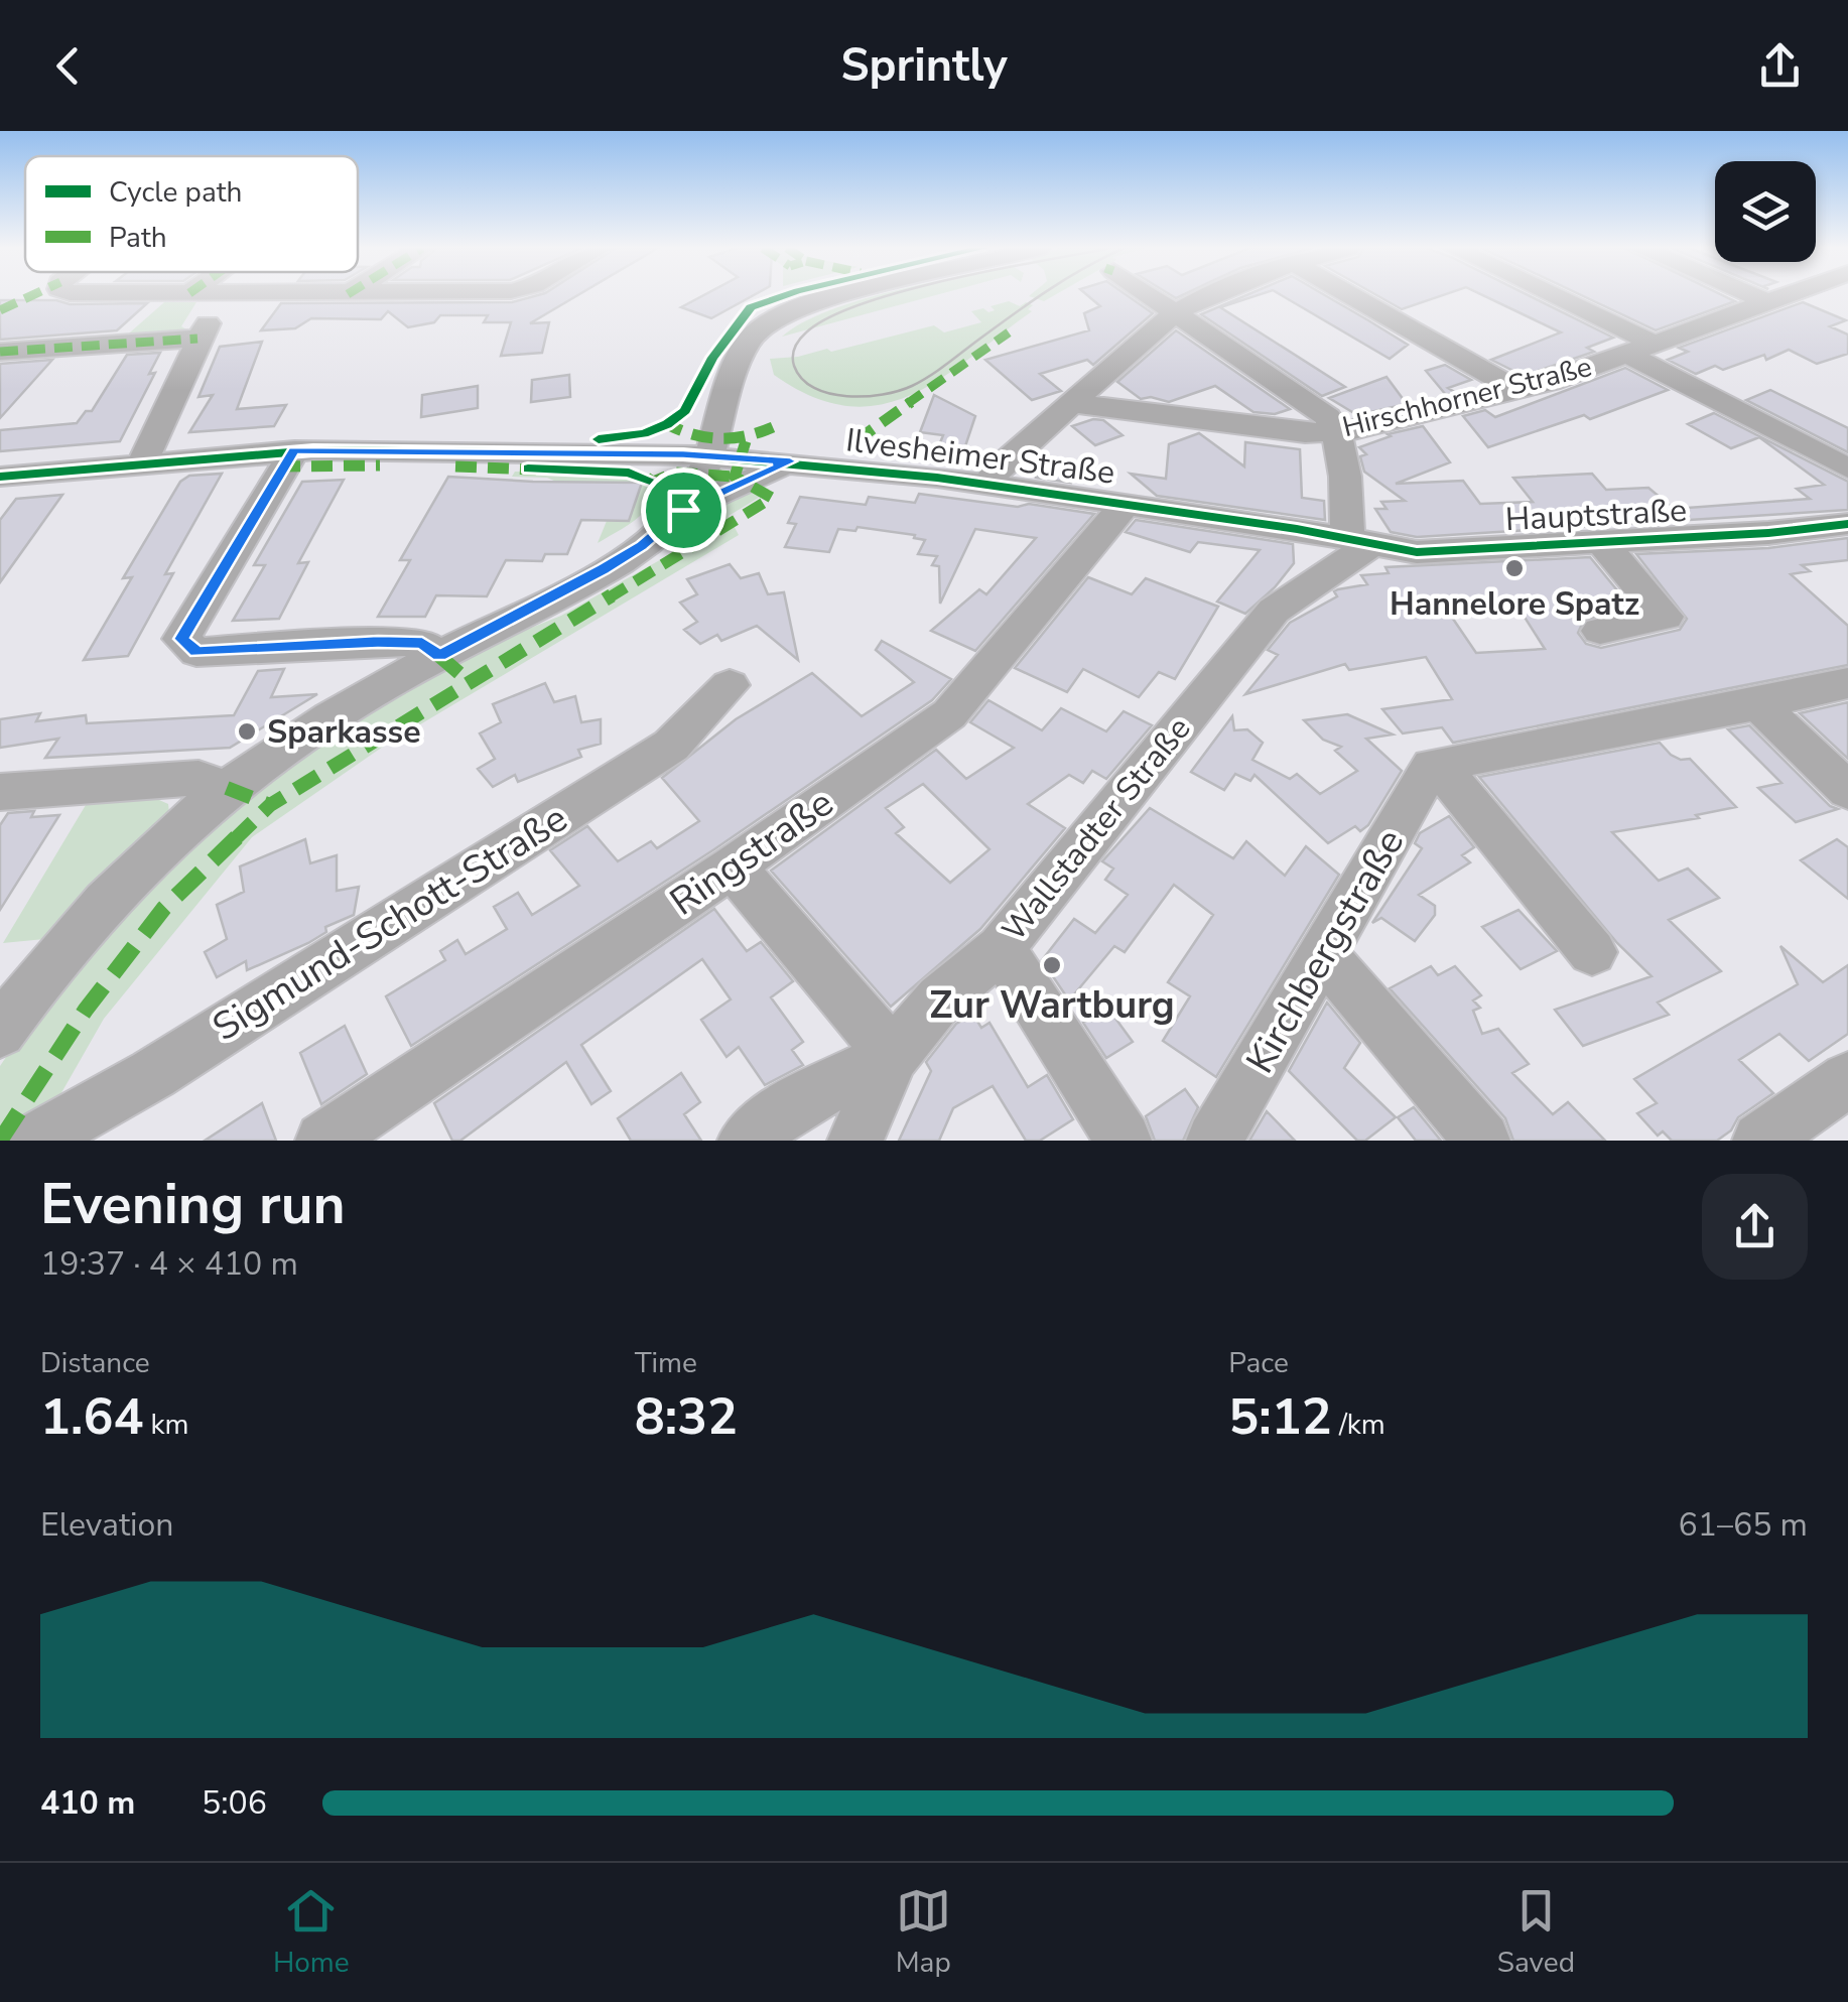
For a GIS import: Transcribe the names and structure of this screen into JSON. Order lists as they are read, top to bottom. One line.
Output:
{"streets":{"street":["Hirschhorner Straße","Ilvesheimer Straße","Hauptstraße","Wallstadter Straße","Ringstraße","Sigmund-Schott-Straße","Kirchbergstraße"]},"crossings":[["Ilvesheimer Straße","Hauptstraße"],["Ilvesheimer Straße","Wallstadter Straße"],["Ilvesheimer Straße","Ringstraße"],["Hauptstraße","Wallstadter Straße"]],"places":["Hannelore Spatz","Sparkasse","Zur Wartburg"],"legend":["Cycle path","Path"],"page":{"header":"Sprintly","heading":["Evening run","19:37 · 4 × 410 m"],"stats":[["Distance","1.64 km"],["Time","8:32"],["Pace","5:12 /km"]],"chart":["Elevation","61–65 m"],"list":[{"name":"410 m","note":"5:06"}],"tabs":["Home","Map","Saved"]}}
